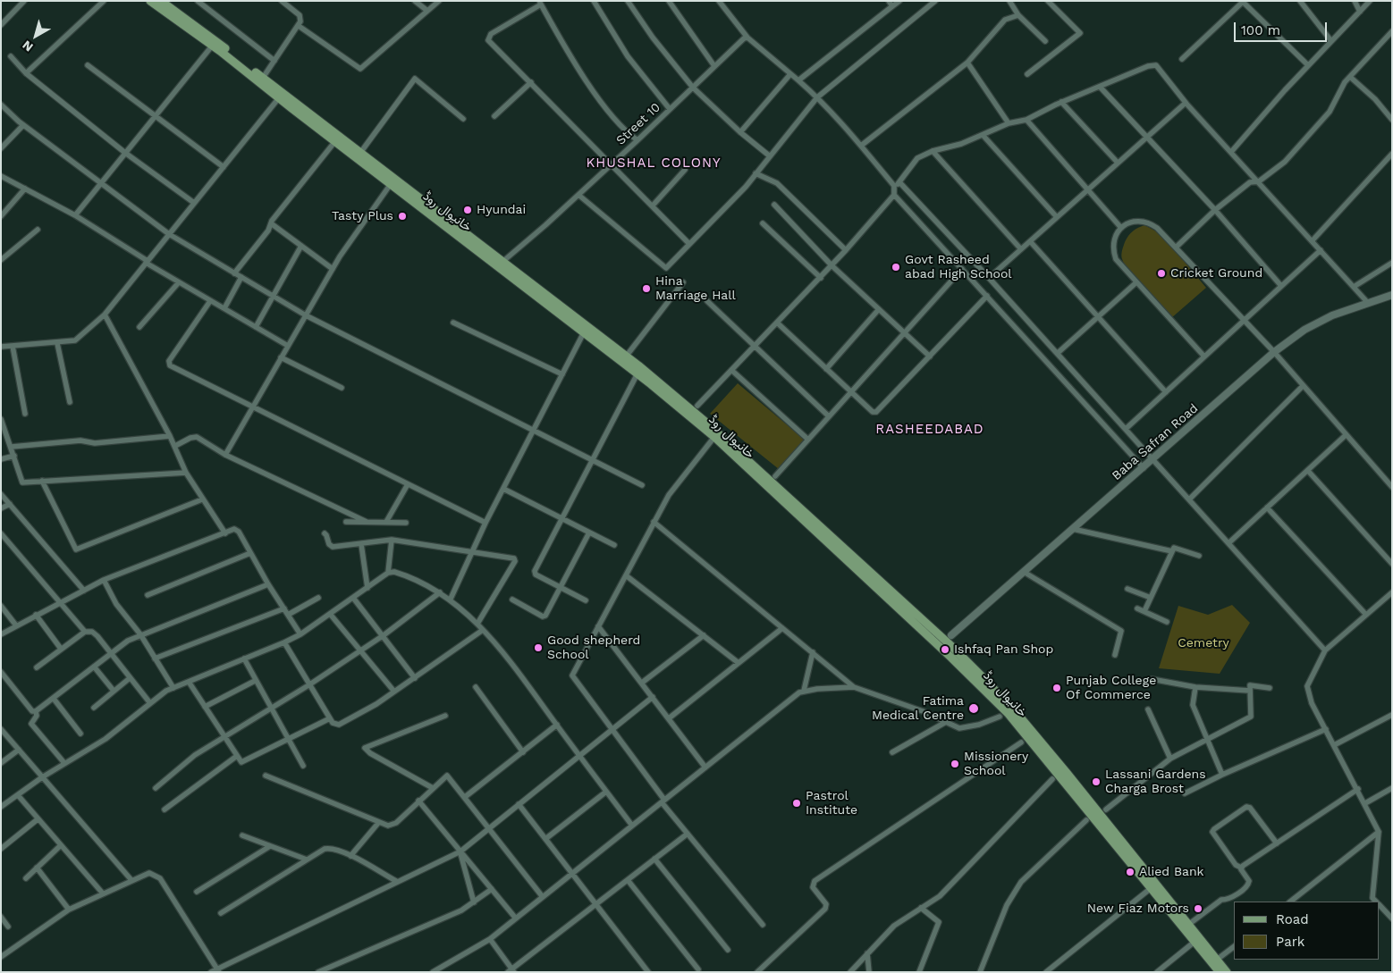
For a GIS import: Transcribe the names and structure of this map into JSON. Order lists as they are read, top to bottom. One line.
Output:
{"streets":{"main road":["خانیوال روڈ","Baba Safran Road"],"street":["Street 10"]},"crossings":[["Street 10","خانیوال روڈ"]],"districts":["KHUSHAL COLONY","RASHEEDABAD"],"parks":["Cemetry"],"places":["Hyundai","Tasty Plus","Govt Rasheed abad High School","Cricket Ground","Hina Marriage Hall","Good shepherd School","Ishfaq Pan Shop","Punjab College Of Commerce","Fatima Medical Centre","Missionery School","Lassani Gardens Charga Brost","Pastrol Institute","Alied Bank","New Fiaz Motors"],"legend":["Road","Park"],"scale_bar":"100 m","north":"bottom left"}
